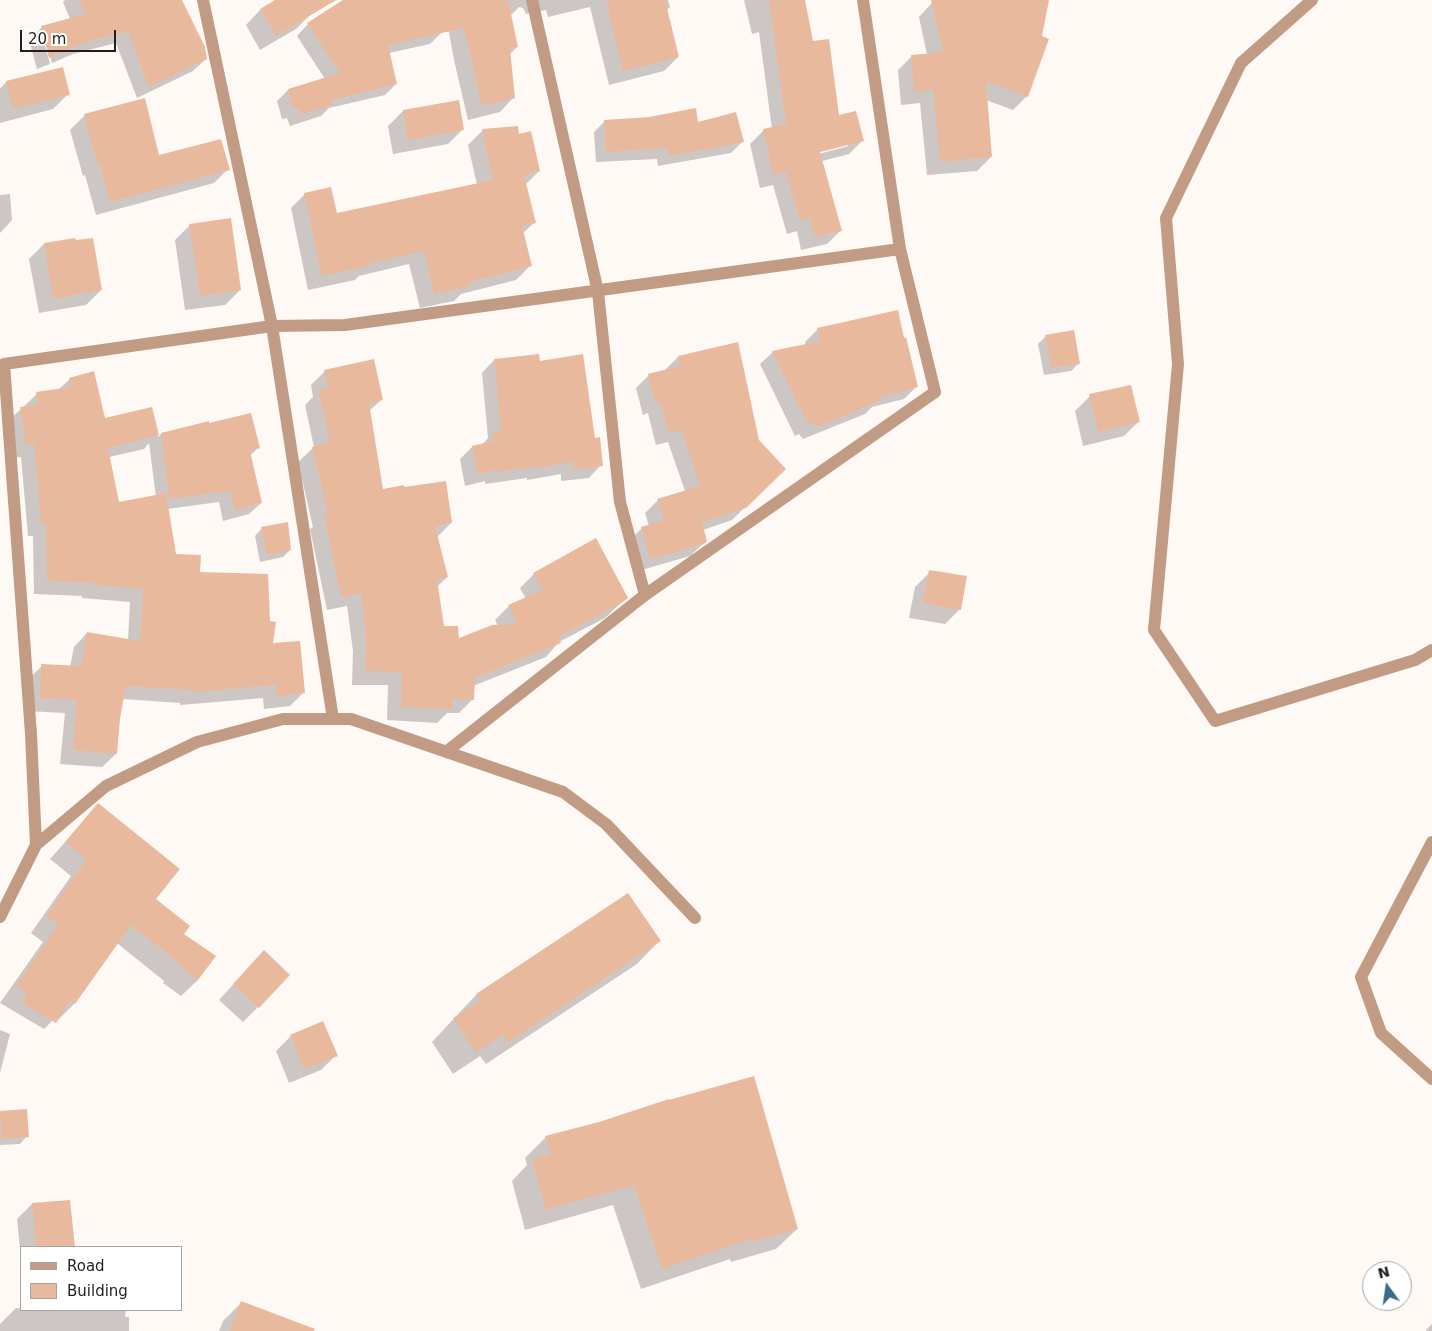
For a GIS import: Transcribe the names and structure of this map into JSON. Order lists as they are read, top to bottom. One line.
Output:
{"legend":["Road","Building"],"scale_bar":"20 m","north":"top"}
